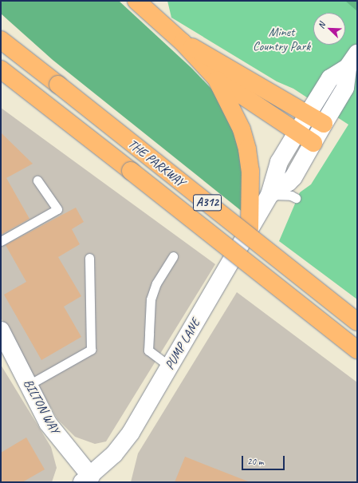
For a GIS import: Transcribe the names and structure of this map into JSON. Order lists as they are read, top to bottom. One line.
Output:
{"streets":{"highway":["THE PARKWAY","A312"],"street":["PUMP LANE","BILTON WAY"]},"crossings":[["PUMP LANE","BILTON WAY"]],"parks":["Minet Country Park"],"scale_bar":"20 m","north":"top left"}
